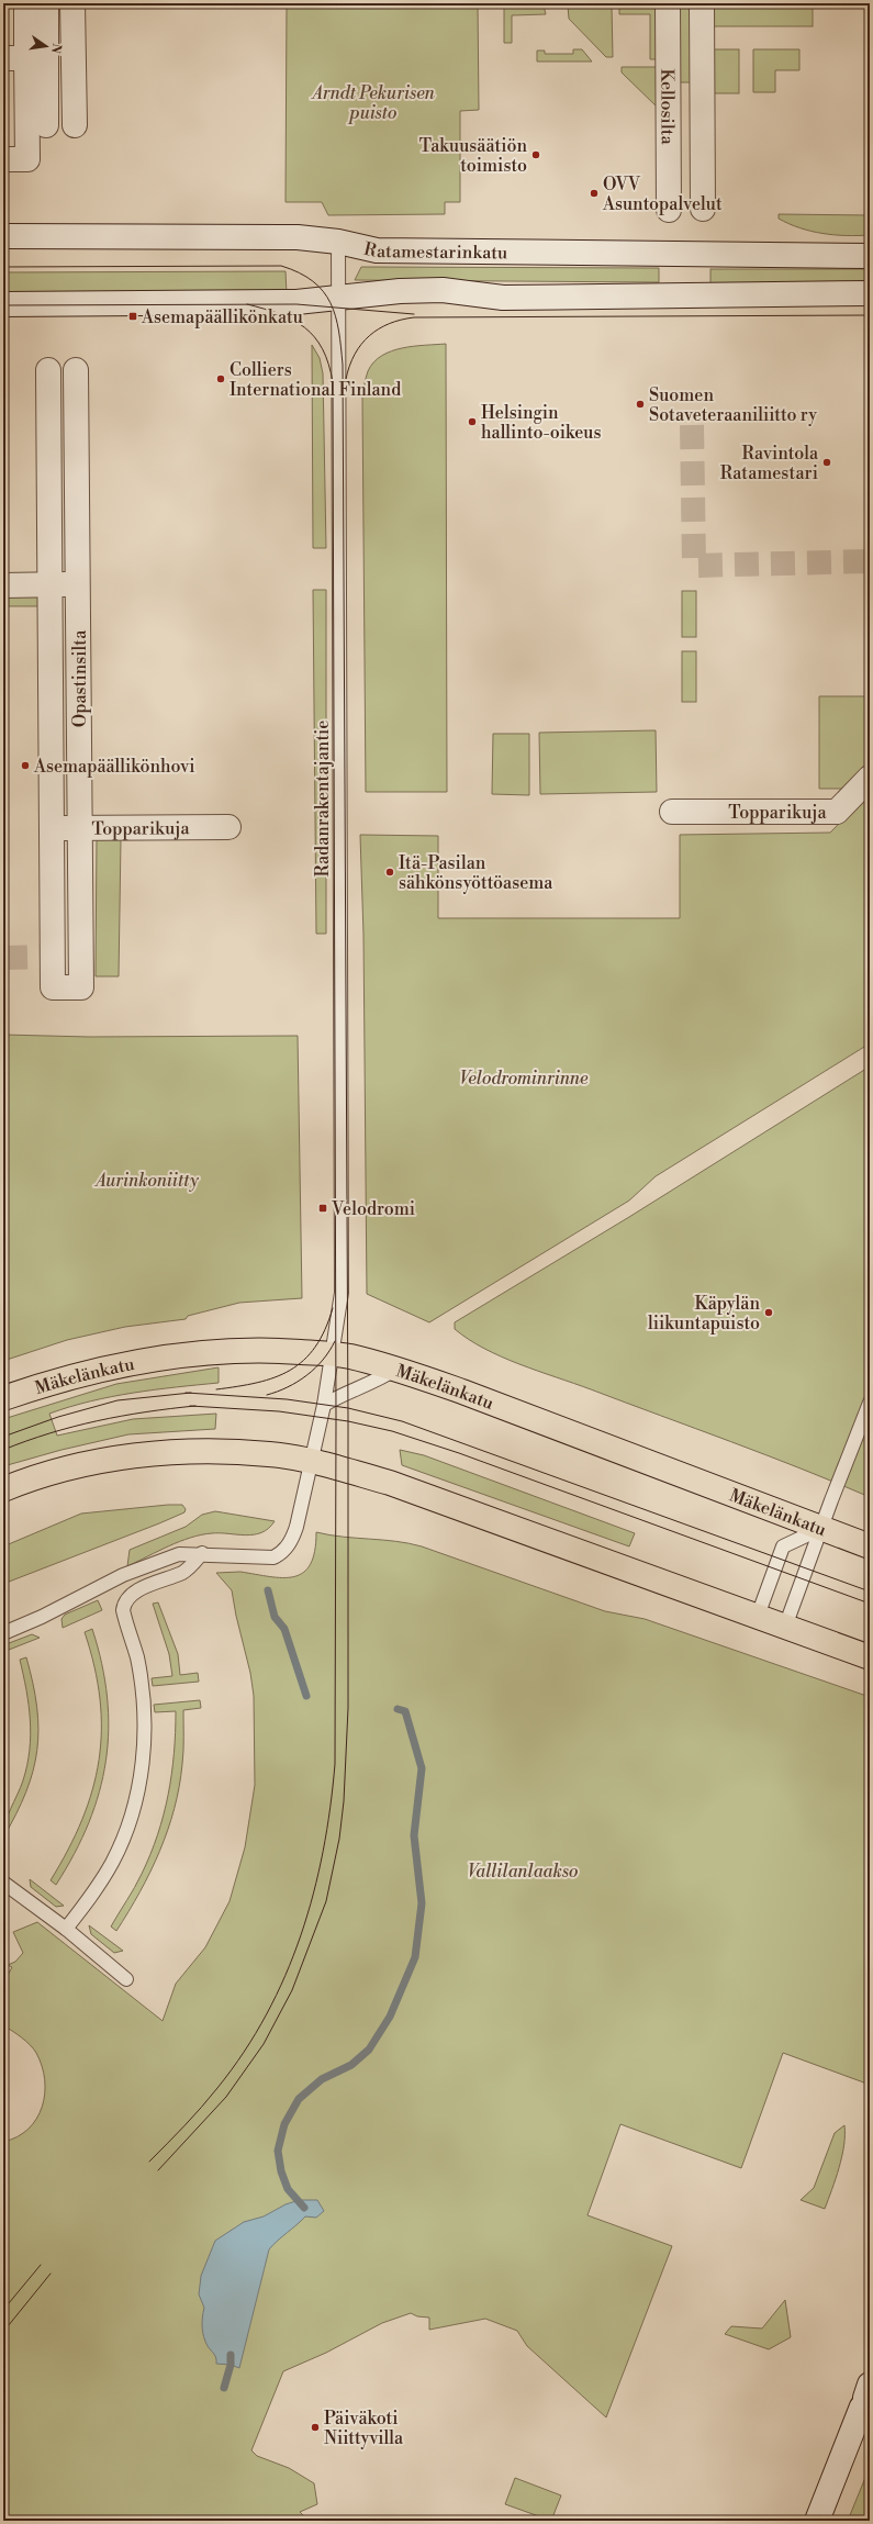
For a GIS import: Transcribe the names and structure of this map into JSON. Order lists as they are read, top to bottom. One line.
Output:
{"streets":{"main road":["Mäkelänkatu"],"street":["Kellosilta","Ratamestarinkatu","Opastinsilta","Topparikuja"],"lane":["Radanrakentajantie"]},"crossings":[["Ratamestarinkatu","Radanrakentajantie"],["Opastinsilta","Topparikuja"],["Radanrakentajantie","Mäkelänkatu"]],"parks":["Arndt Pekurisen puisto","Velodrominrinne","Aurinkoniitty","Vallilanlaakso"],"places":{"other":["Takuusäätiön toimisto","OVV Asuntopalvelut","Colliers International Finland","Suomen Sotaveteraaniliitto ry","Helsingin hallinto-oikeus","Ravintola Ratamestari","Asemapäällikönhovi","Itä-Pasilan sähkönsyöttöasema","Käpylän liikuntapuisto","Päiväkoti Niittyvilla"],"transit":["Asemapäällikönkatu","Velodromi"]},"north":"right"}
